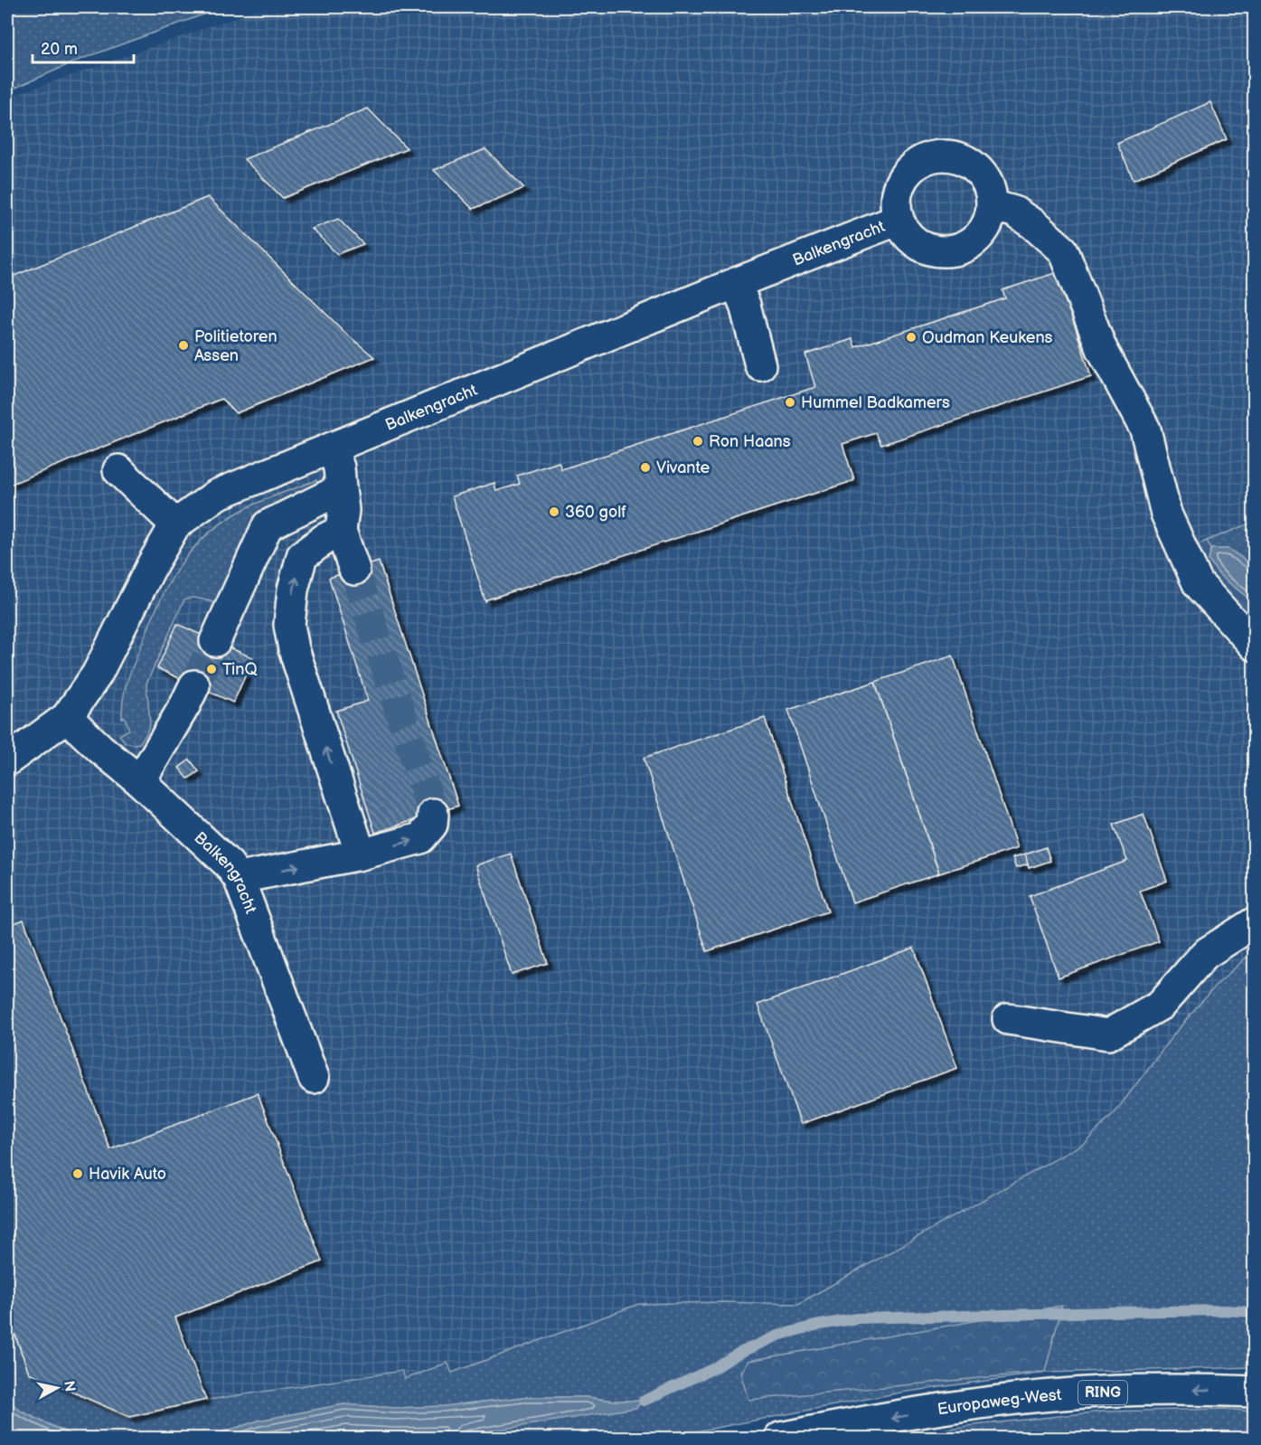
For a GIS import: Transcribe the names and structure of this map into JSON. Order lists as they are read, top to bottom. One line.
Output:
{"streets":{"street":["Balkengracht","RING","Europaweg-West"]},"one_way":["Europaweg-West"],"places":["Oudman Keukens","Politietoren Assen","Hummel Badkamers","Ron Haans","Vivante","360 golf","TinQ","Havik Auto"],"scale_bar":"20 m","north":"right"}
